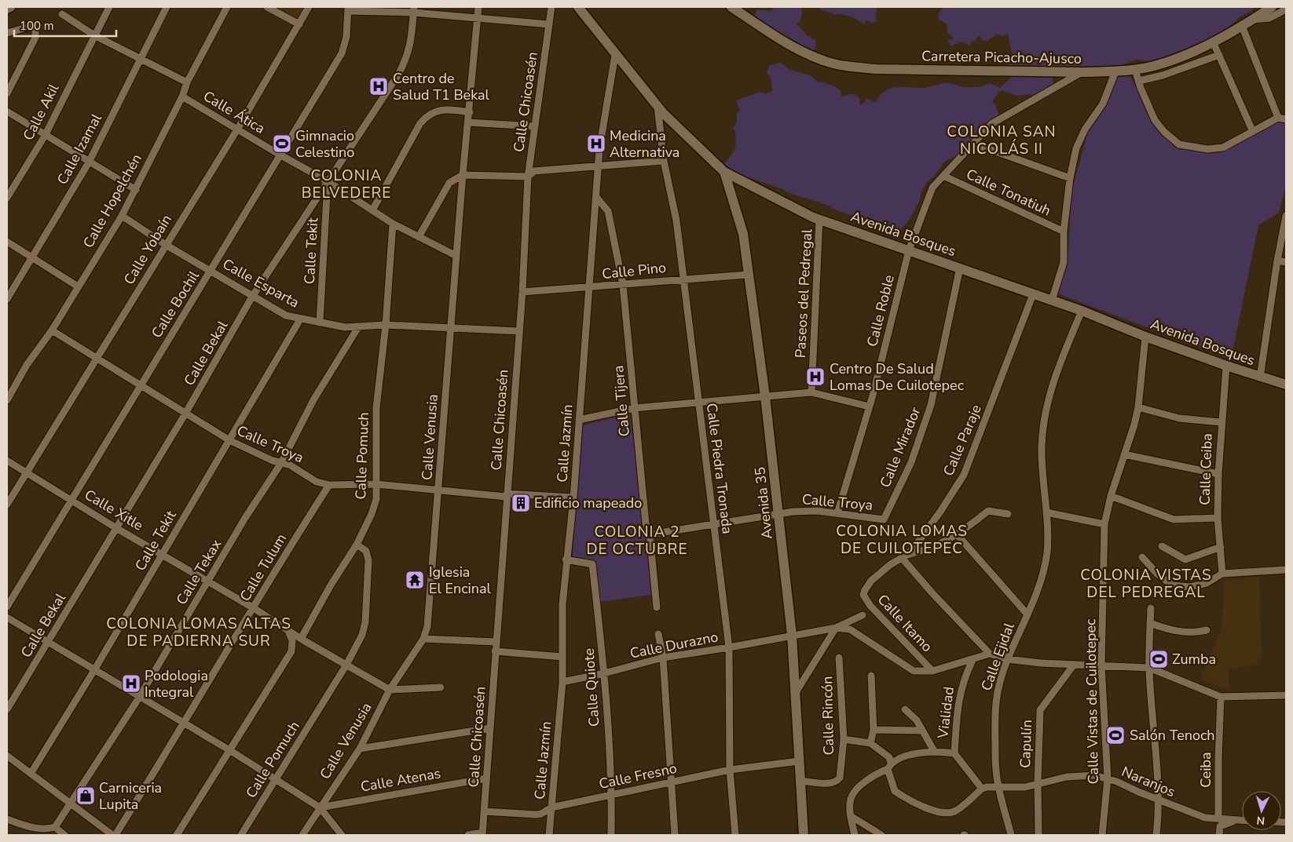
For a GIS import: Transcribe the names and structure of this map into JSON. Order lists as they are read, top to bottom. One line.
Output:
{"streets":{"street":["Carretera Picacho-Ajusco","Calle Chicoasén","Calle Akil","Calle Ática","Calle Izamal","Calle Tonatiuh","Calle Hopelchén","Avenida Bosques","Calle Yobaín","Calle Tekit","Calle Pino","Calle Esparta","Paseos del Pedregal","Calle Bochil","Calle Roble","Calle Bekal","Calle Tijera","Calle Venusia","Calle Paraje","Calle Jazmín","Calle Troya","Calle Mirador","Calle Pomuch","Calle Piedra Tronada","Calle Ceiba","Avenida 35","Calle Xitle","Calle Tulum","Calle Tekax","Calle Itamo","Calle Durazno","Calle Ejidal","Calle Quiote","Calle Vistas de Cuilotepec","Vialidad","Calle Rincón","Capulín","Ceiba","Calle Fresno","Calle Atenas","Naranjos"]},"crossings":[["Carretera Picacho-Ajusco","Calle Roble"],["Calle Chicoasén","Calle Pino"],["Calle Chicoasén","Calle Esparta"],["Calle Chicoasén","Calle Troya"],["Calle Chicoasén","Calle Fresno"],["Calle Chicoasén","Calle Atenas"],["Calle Ática","Calle Hopelchén"],["Calle Ática","Calle Yobaín"],["Calle Ática","Calle Tekit"],["Calle Ática","Calle Bochil"],["Calle Ática","Calle Bekal"],["Calle Ática","Calle Venusia"],["Calle Ática","Calle Pomuch"],["Calle Tonatiuh","Calle Roble"],["Calle Hopelchén","Calle Esparta"],["Calle Hopelchén","Calle Troya"],["Avenida Bosques","Paseos del Pedregal"],["Avenida Bosques","Calle Roble"],["Avenida Bosques","Calle Paraje"],["Avenida Bosques","Calle Jazmín"],["Avenida Bosques","Calle Mirador"],["Avenida Bosques","Calle Piedra Tronada"],["Avenida Bosques","Calle Ceiba"],["Avenida Bosques","Avenida 35"],["Avenida Bosques","Calle Ejidal"],["Avenida Bosques","Calle Vistas de Cuilotepec"],["Calle Yobaín","Calle Esparta"],["Calle Yobaín","Calle Troya"],["Calle Yobaín","Calle Xitle"],["Calle Tekit","Calle Esparta"],["Calle Tekit","Calle Bekal"],["Calle Tekit","Calle Troya"],["Calle Tekit","Calle Xitle"],["Calle Pino","Calle Tijera"],["Calle Pino","Calle Jazmín"],["Calle Pino","Calle Piedra Tronada"],["Calle Pino","Avenida 35"],["Calle Esparta","Calle Bochil"],["Calle Esparta","Calle Bekal"],["Calle Esparta","Calle Venusia"],["Calle Esparta","Calle Pomuch"],["Calle Esparta","Calle Tekax"],["Calle Bochil","Calle Troya"],["Calle Bochil","Calle Xitle"],["Calle Roble","Calle Troya"],["Calle Bekal","Calle Troya"],["Calle Bekal","Calle Xitle"],["Calle Tijera","Calle Jazmín"],["Calle Tijera","Calle Troya"],["Calle Venusia","Calle Troya"],["Calle Venusia","Calle Xitle"],["Calle Venusia","Calle Atenas"],["Calle Paraje","Calle Itamo"],["Calle Jazmín","Calle Troya"],["Calle Jazmín","Calle Durazno"],["Calle Jazmín","Calle Quiote"],["Calle Jazmín","Calle Fresno"],["Calle Troya","Calle Mirador"],["Calle Troya","Calle Pomuch"],["Calle Troya","Calle Piedra Tronada"],["Calle Troya","Avenida 35"],["Calle Troya","Calle Tulum"],["Calle Troya","Calle Tekax"],["Calle Pomuch","Calle Xitle"],["Calle Piedra Tronada","Calle Durazno"],["Calle Piedra Tronada","Calle Fresno"],["Avenida 35","Calle Durazno"],["Avenida 35","Calle Rincón"],["Avenida 35","Calle Fresno"],["Calle Xitle","Calle Tulum"],["Calle Xitle","Calle Tekax"],["Calle Durazno","Calle Quiote"],["Calle Ejidal","Naranjos"],["Calle Quiote","Calle Fresno"],["Calle Vistas de Cuilotepec","Naranjos"],["Capulín","Naranjos"],["Ceiba","Naranjos"]],"districts":["COLONIA SAN NICOLÁS II","COLONIA BELVEDERE","COLONIA LOMAS DE CUILOTEPEC","COLONIA 2 DE OCTUBRE","COLONIA VISTAS DEL PEDREGAL","COLONIA LOMAS ALTAS DE PADIERNA SUR"],"places":{"hospital":["Centro de Salud T1 Bekal","Medicina Alternativa","Centro De Salud Lomas De Cuilotepec","Podologia Integral"],"sports":["Gimnacio Celestino","Zumba","Salón Tenoch"],"building":["Edificio mapeado"],"temple":["Iglesia El Encinal"],"shop":["Carniceria Lupita"]},"scale_bar":"100 m","north":"bottom"}
